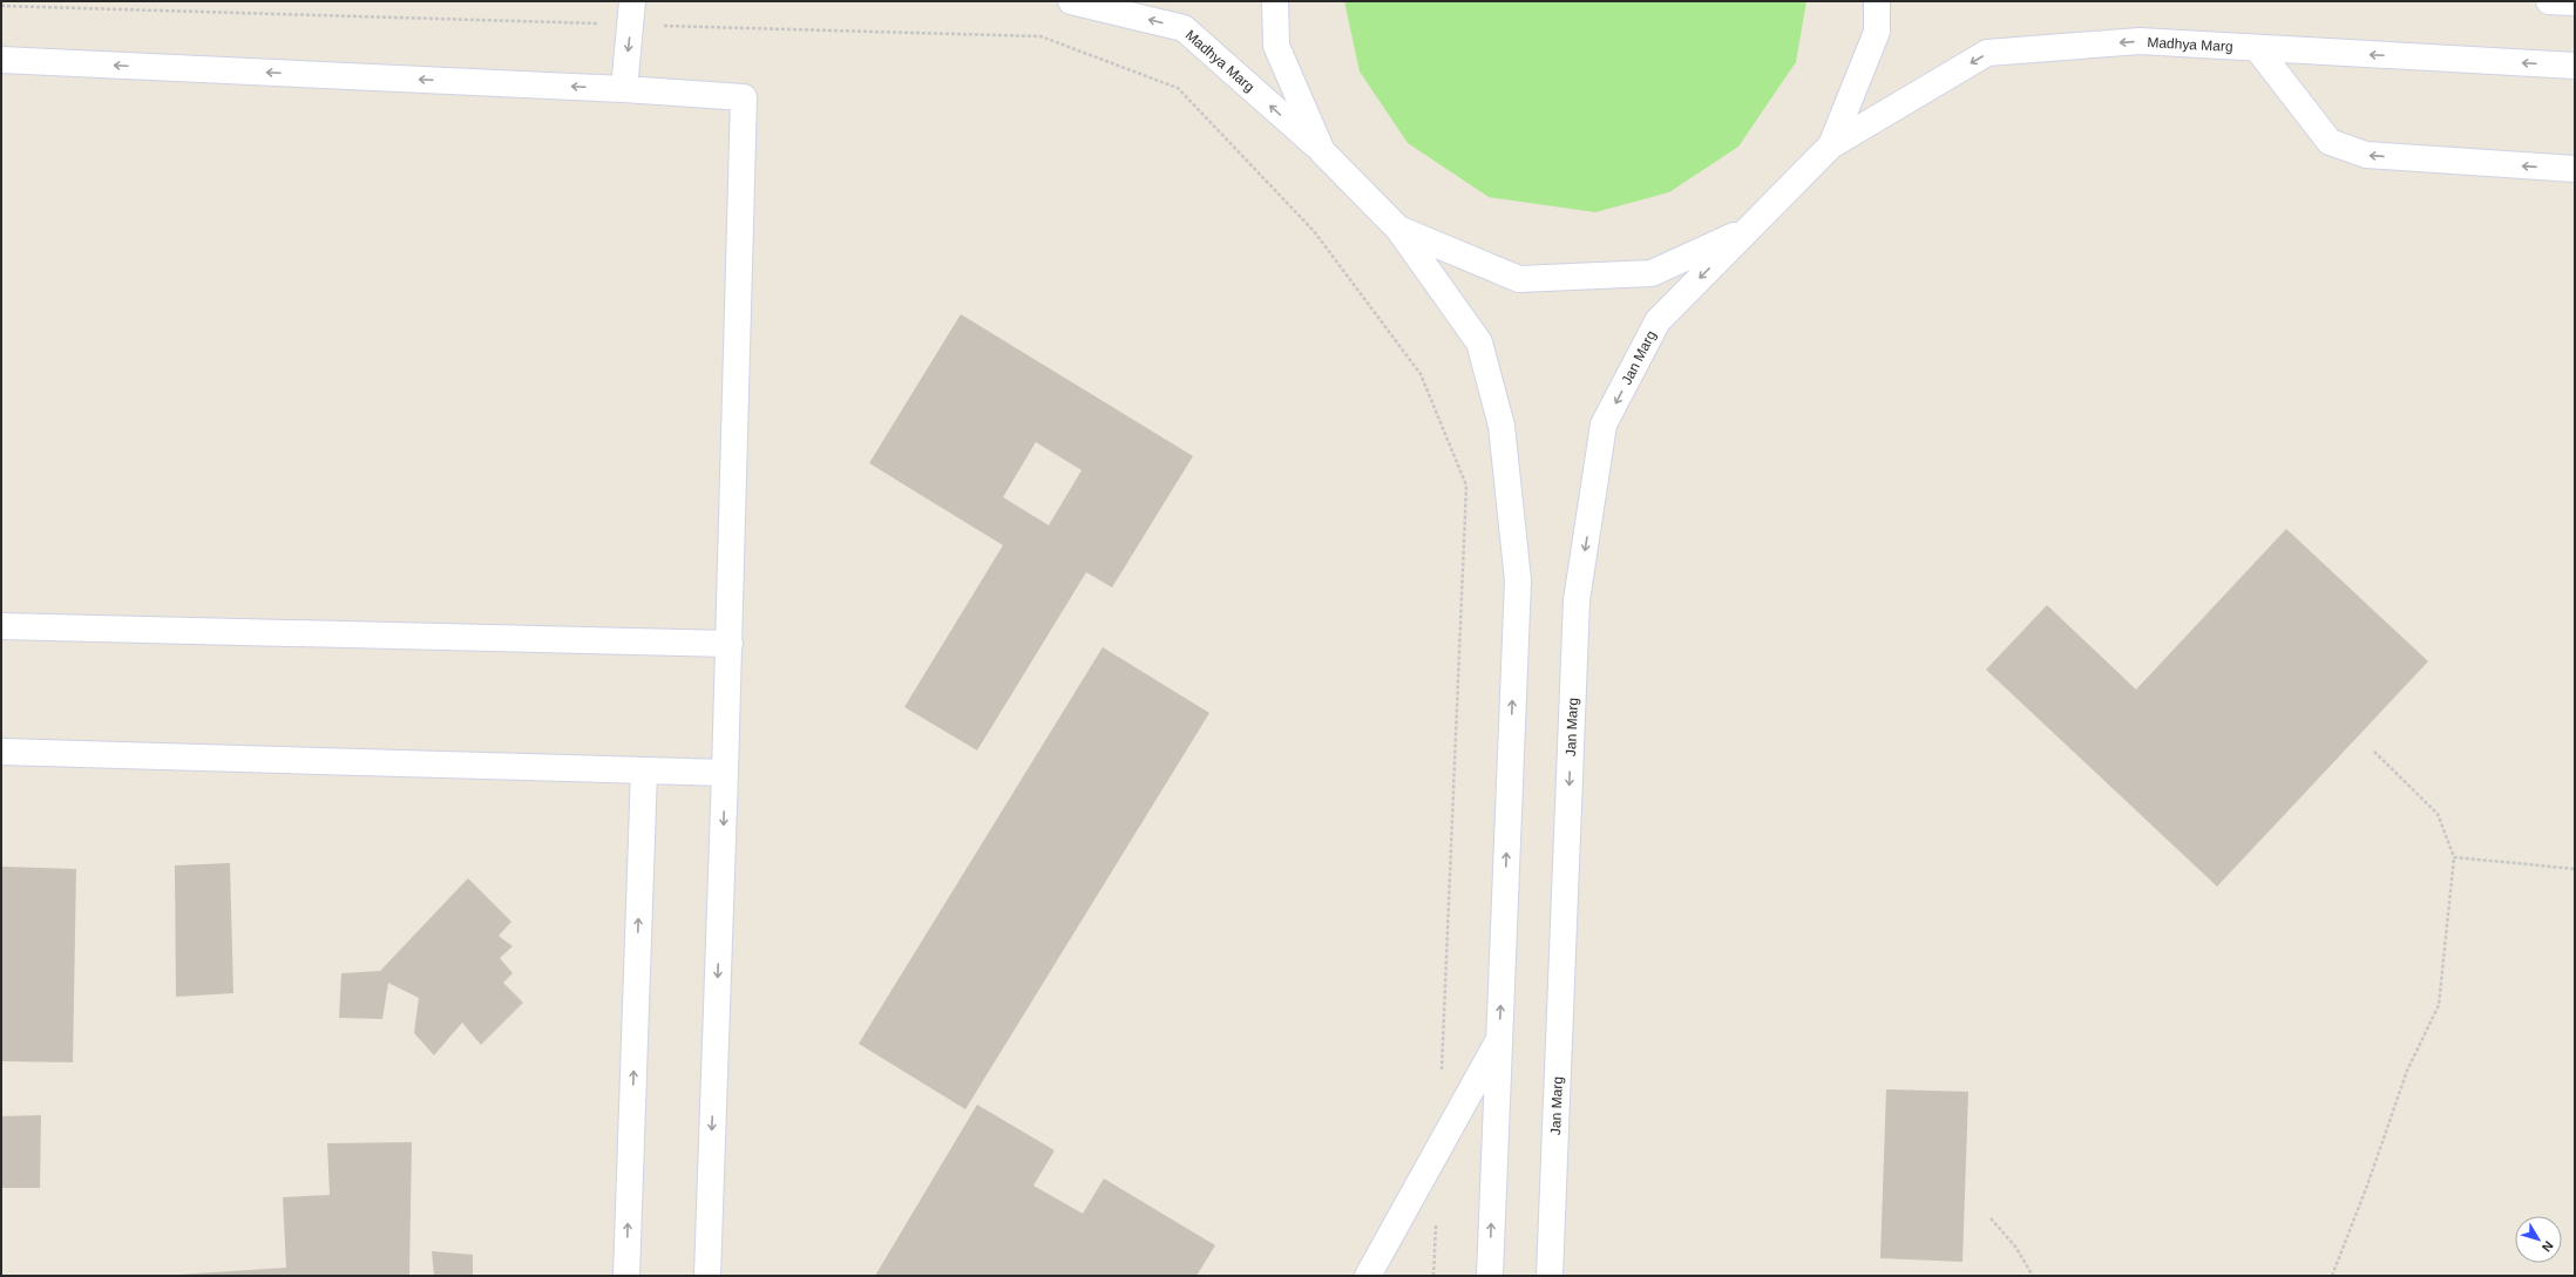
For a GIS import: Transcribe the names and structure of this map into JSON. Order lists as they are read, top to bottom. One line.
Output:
{"streets":{"street":["Madhya Marg","Jan Marg"]},"crossings":[["Madhya Marg","Jan Marg"]],"one_way":["Madhya Marg"],"north":"bottom right"}
